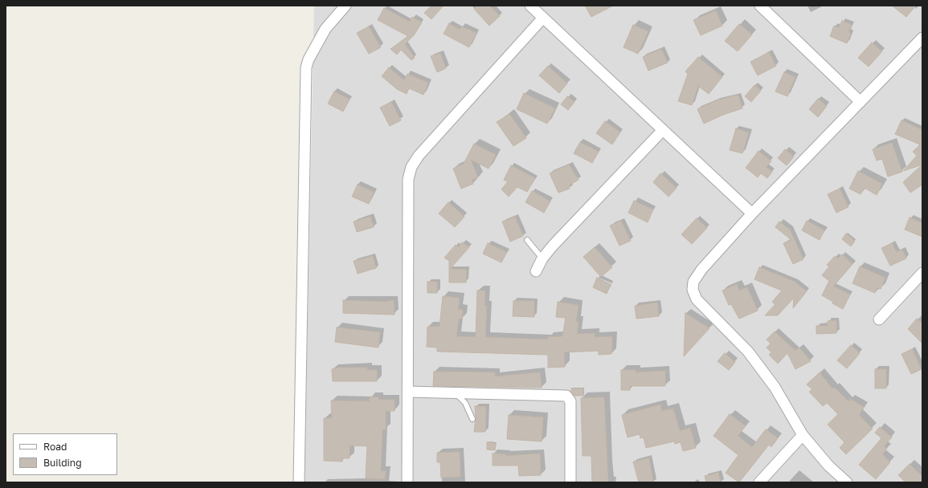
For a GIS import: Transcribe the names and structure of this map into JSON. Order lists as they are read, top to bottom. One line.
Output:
{"legend":["Road","Building"]}
